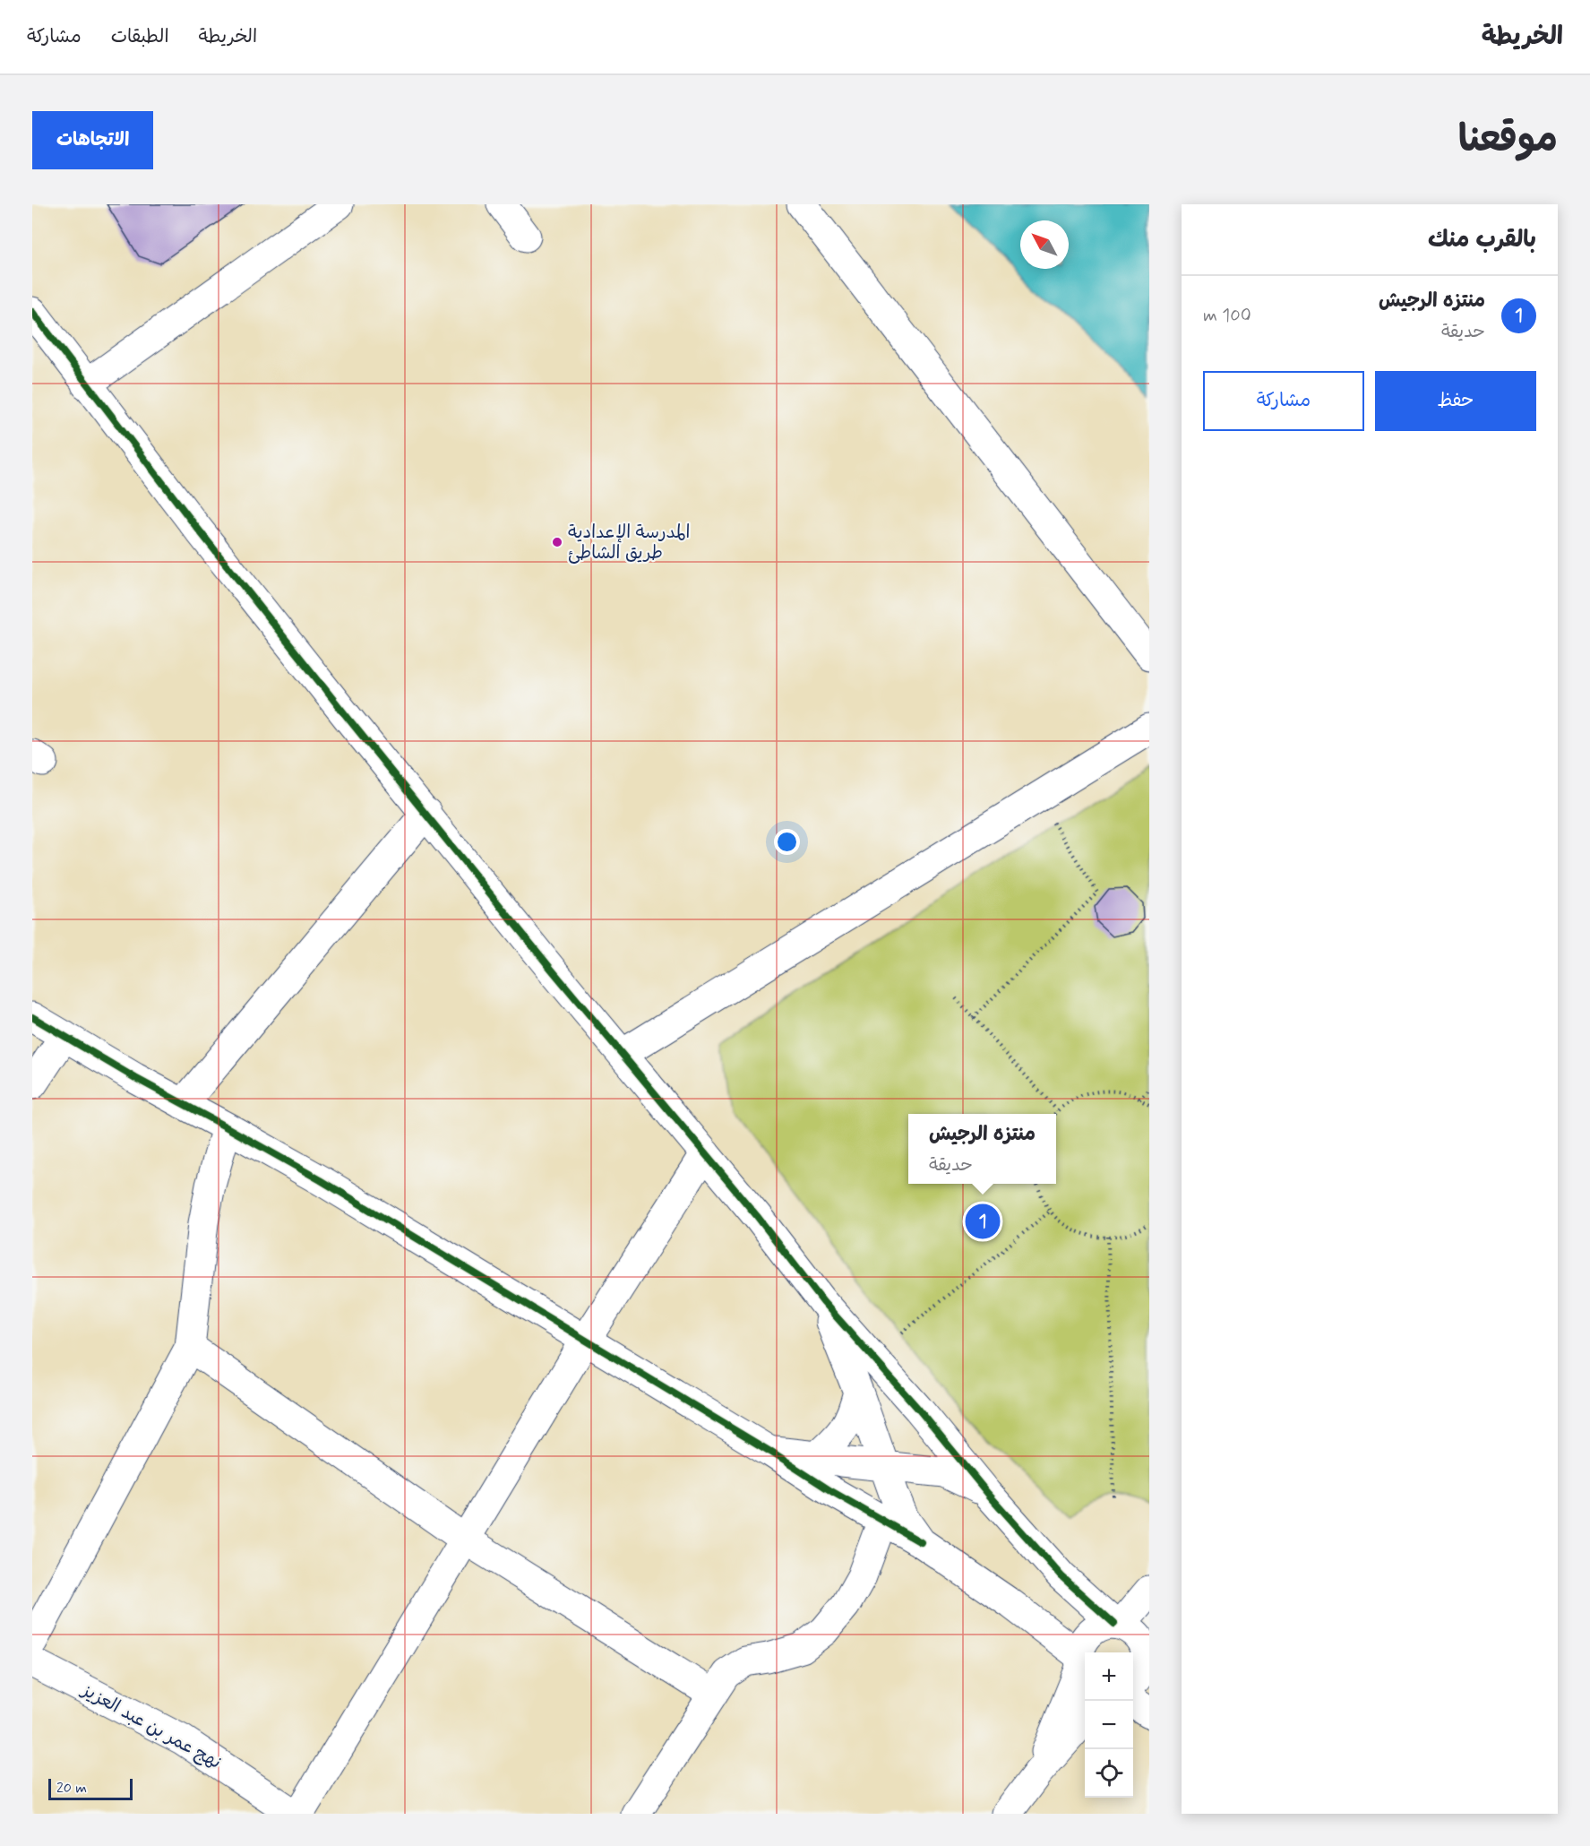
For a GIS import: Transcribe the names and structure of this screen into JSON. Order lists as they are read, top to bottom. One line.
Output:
{"streets":{"street":["نهج عمر بن عبد العزيز"]},"places":["المدرسة الإعدادية طريق الشاطئ"],"scale_bar":"20 m","north":"top left","page":{"header":"الخريطة","nav":["الخريطة","الطبقات","مشاركة"],"title":"موقعنا","buttons":["الاتجاهات",["حفظ","مشاركة"]],"heading":"بالقرب منك","list":[{"mark":"1","name":"منتزه الرجيش","note":"حديقة","value":"100 m"}],"popup":["منتزه الرجيش","حديقة"],"pins":"1","map_buttons":["+","−"],"scale":"20 m"}}
